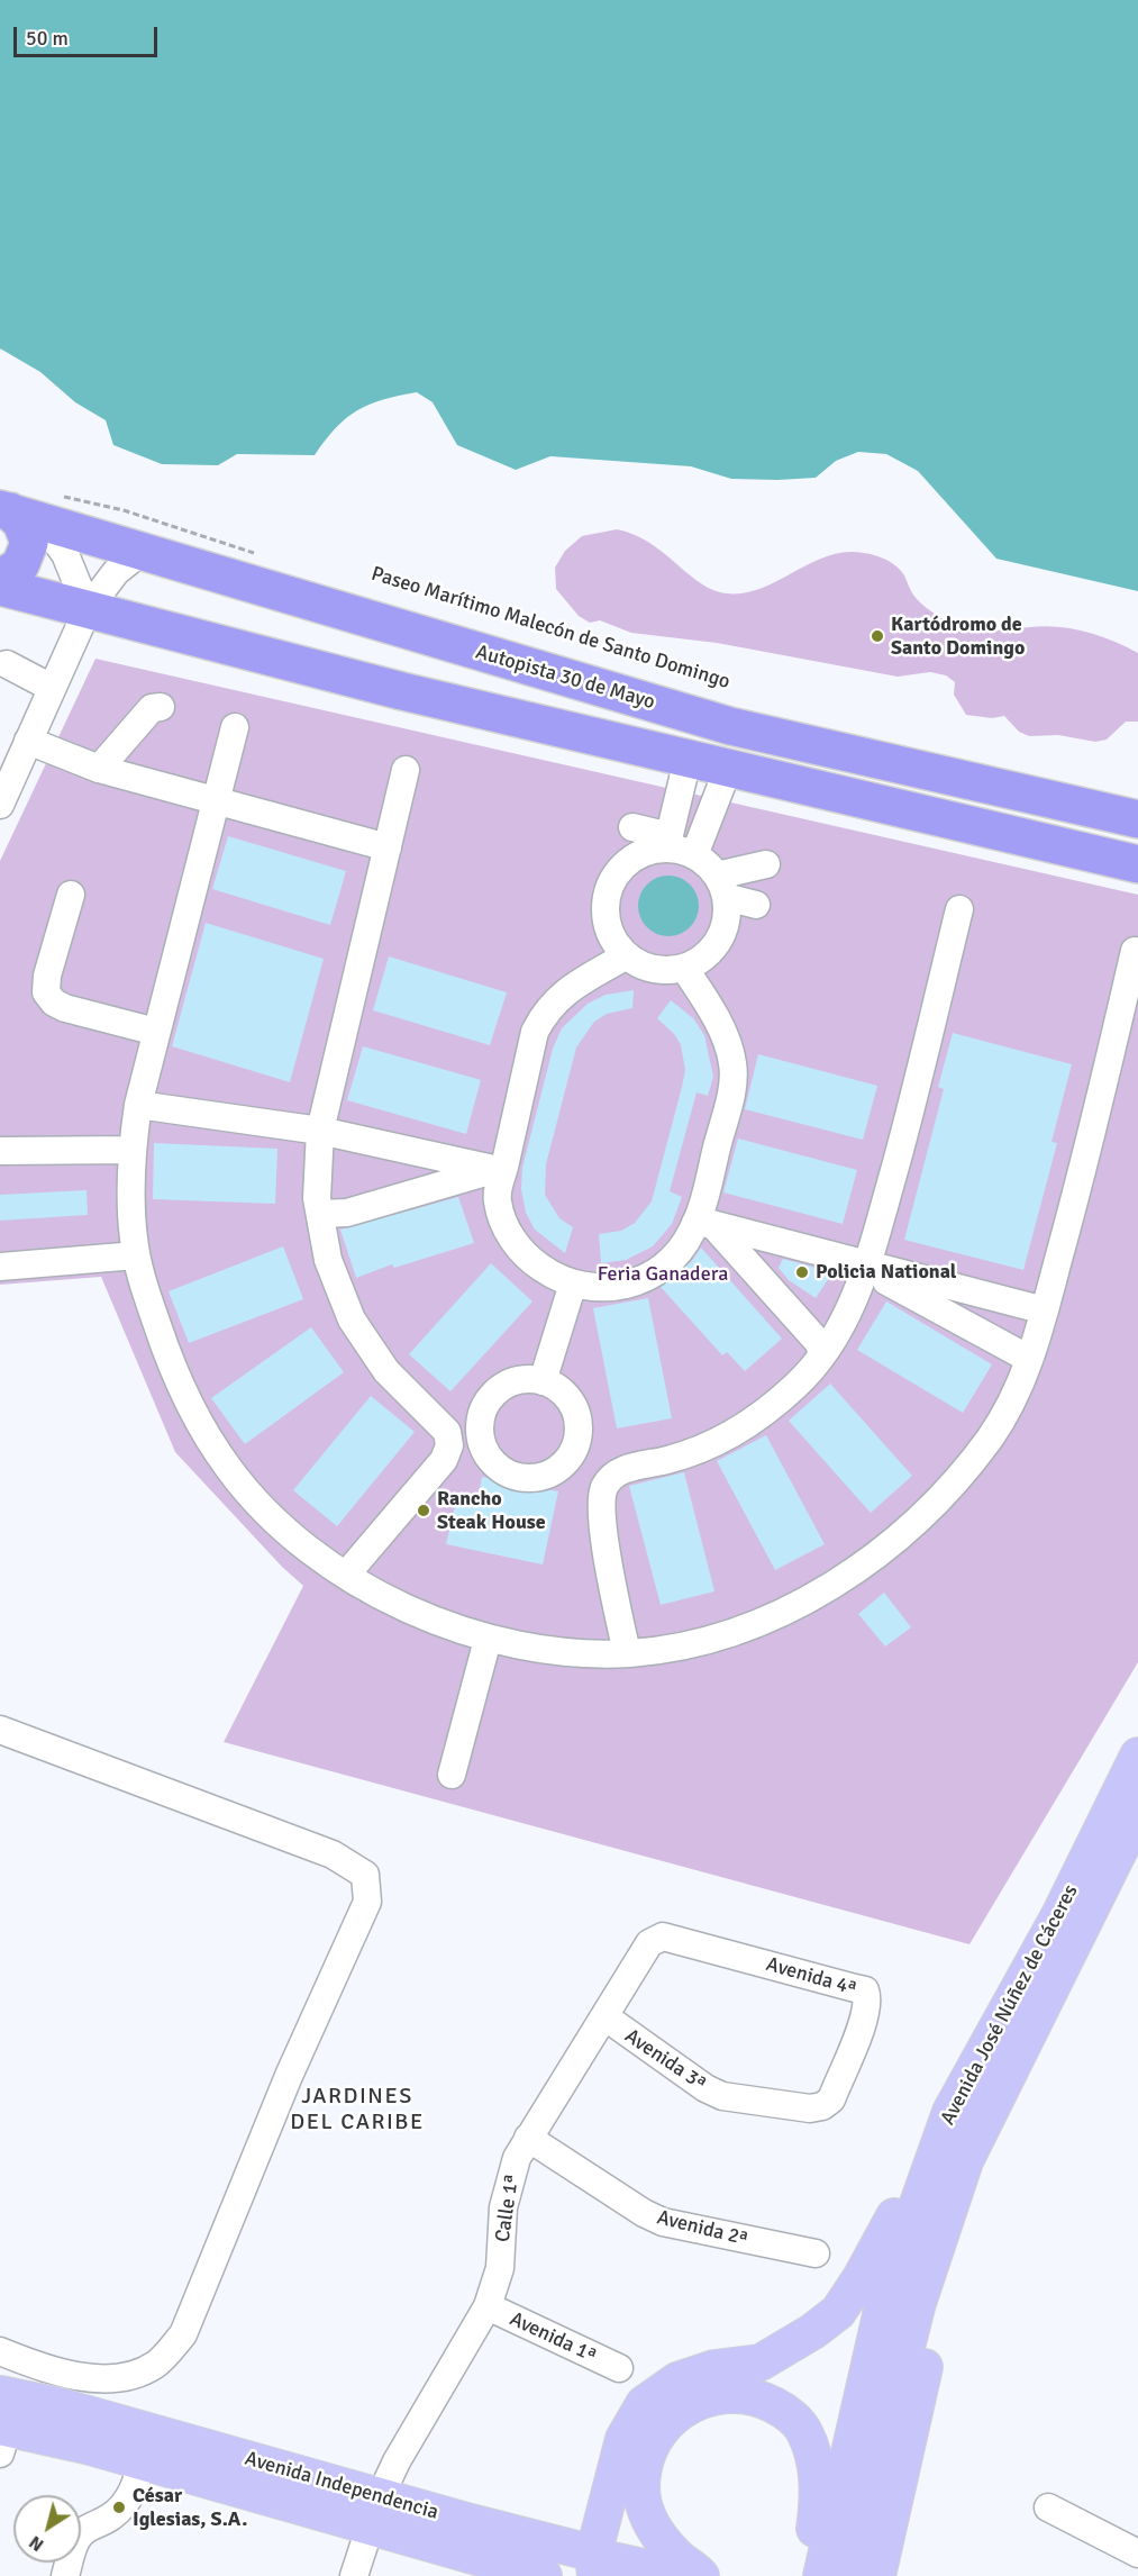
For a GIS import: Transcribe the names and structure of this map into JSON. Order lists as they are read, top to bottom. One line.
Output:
{"streets":{"highway":["Autopista 30 de Mayo"],"main road":["Avenida José Núñez de Cáceres","Avenida Independencia"],"street":["Avenida 4ª","Avenida 3ª","Calle 1ª","Avenida 2ª","Avenida 1ª"]},"crossings":[["Avenida 4ª","Avenida 3ª"],["Avenida 4ª","Calle 1ª"],["Avenida 3ª","Calle 1ª"],["Calle 1ª","Avenida 2ª"],["Calle 1ª","Avenida 1ª"],["Calle 1ª","Avenida Independencia"]],"districts":["JARDINES DEL CARIBE"],"parks":["Feria Ganadera"],"places":["Kartódromo de Santo Domingo","Policia National","Rancho Steak House","César Iglesias, S.A."],"scale_bar":"50 m","north":"bottom left"}
